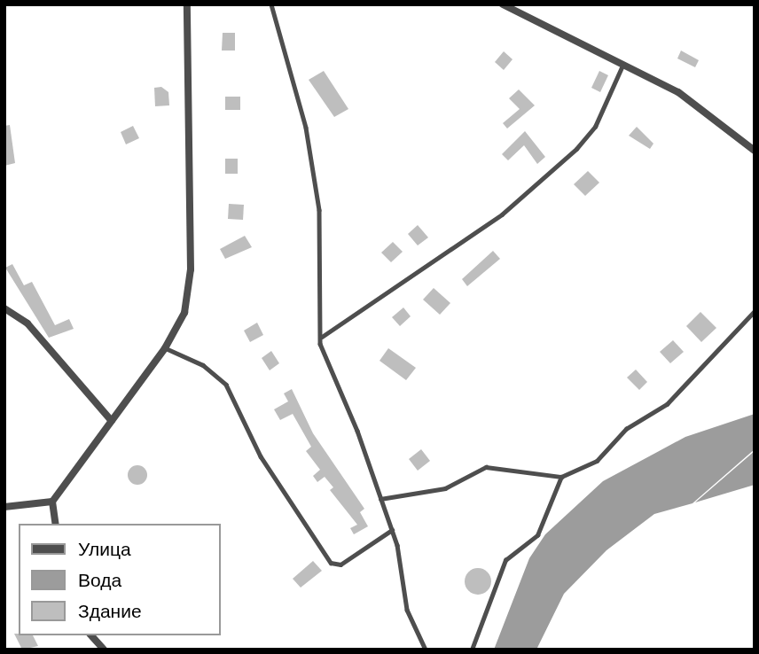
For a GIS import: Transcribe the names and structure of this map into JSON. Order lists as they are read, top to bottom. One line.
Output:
{"legend":["Улица","Вода","Здание"]}
